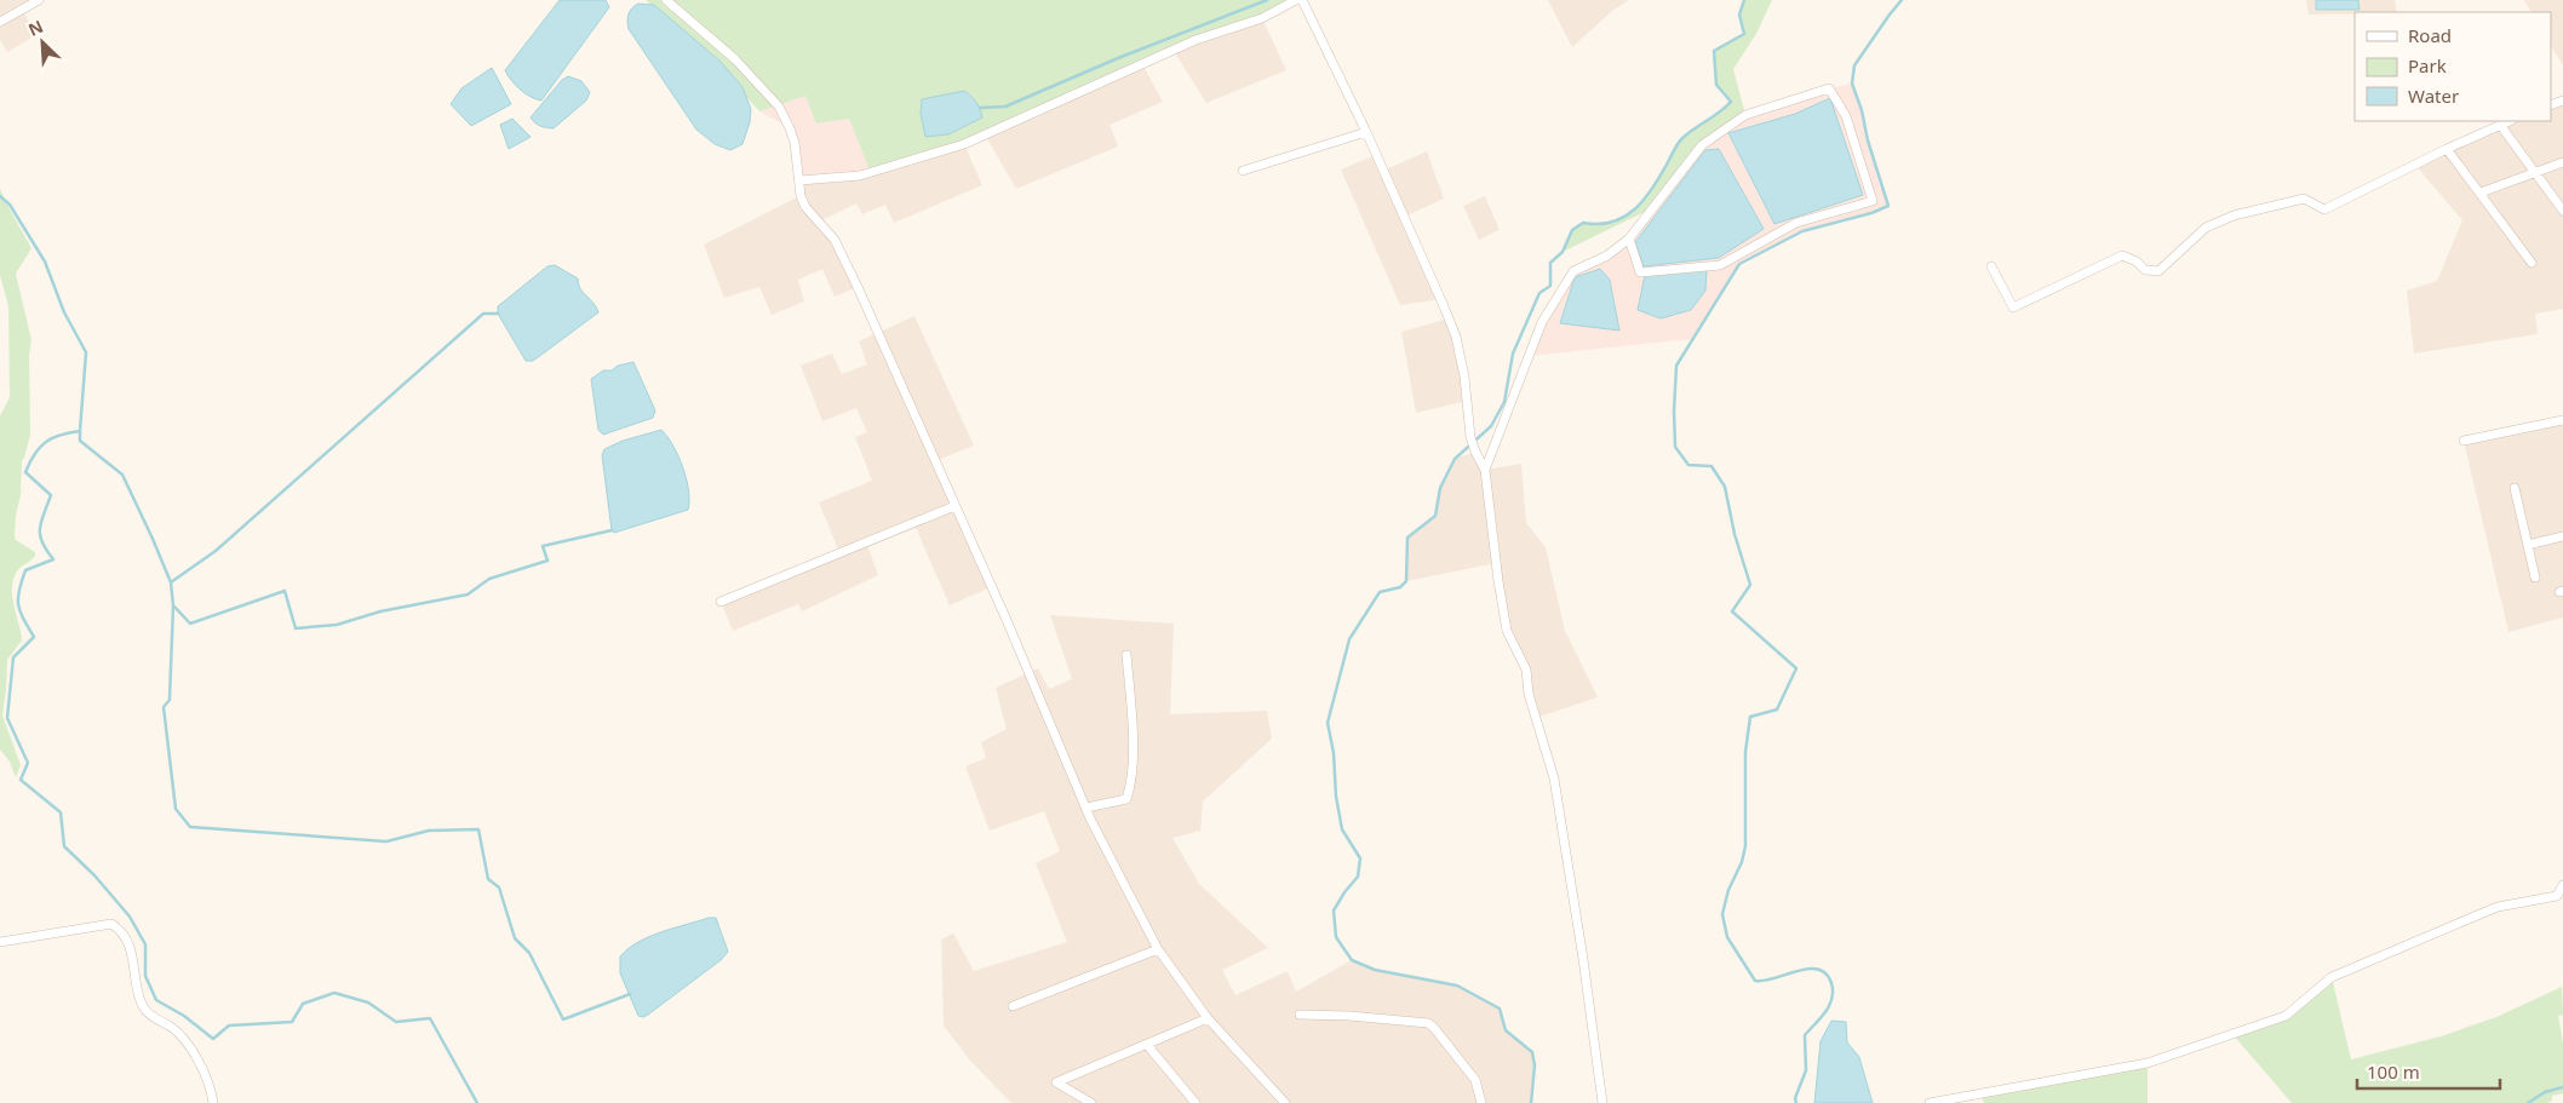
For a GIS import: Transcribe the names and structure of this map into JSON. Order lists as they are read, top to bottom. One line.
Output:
{"legend":["Road","Park","Water"],"scale_bar":"100 m","north":"top left"}
